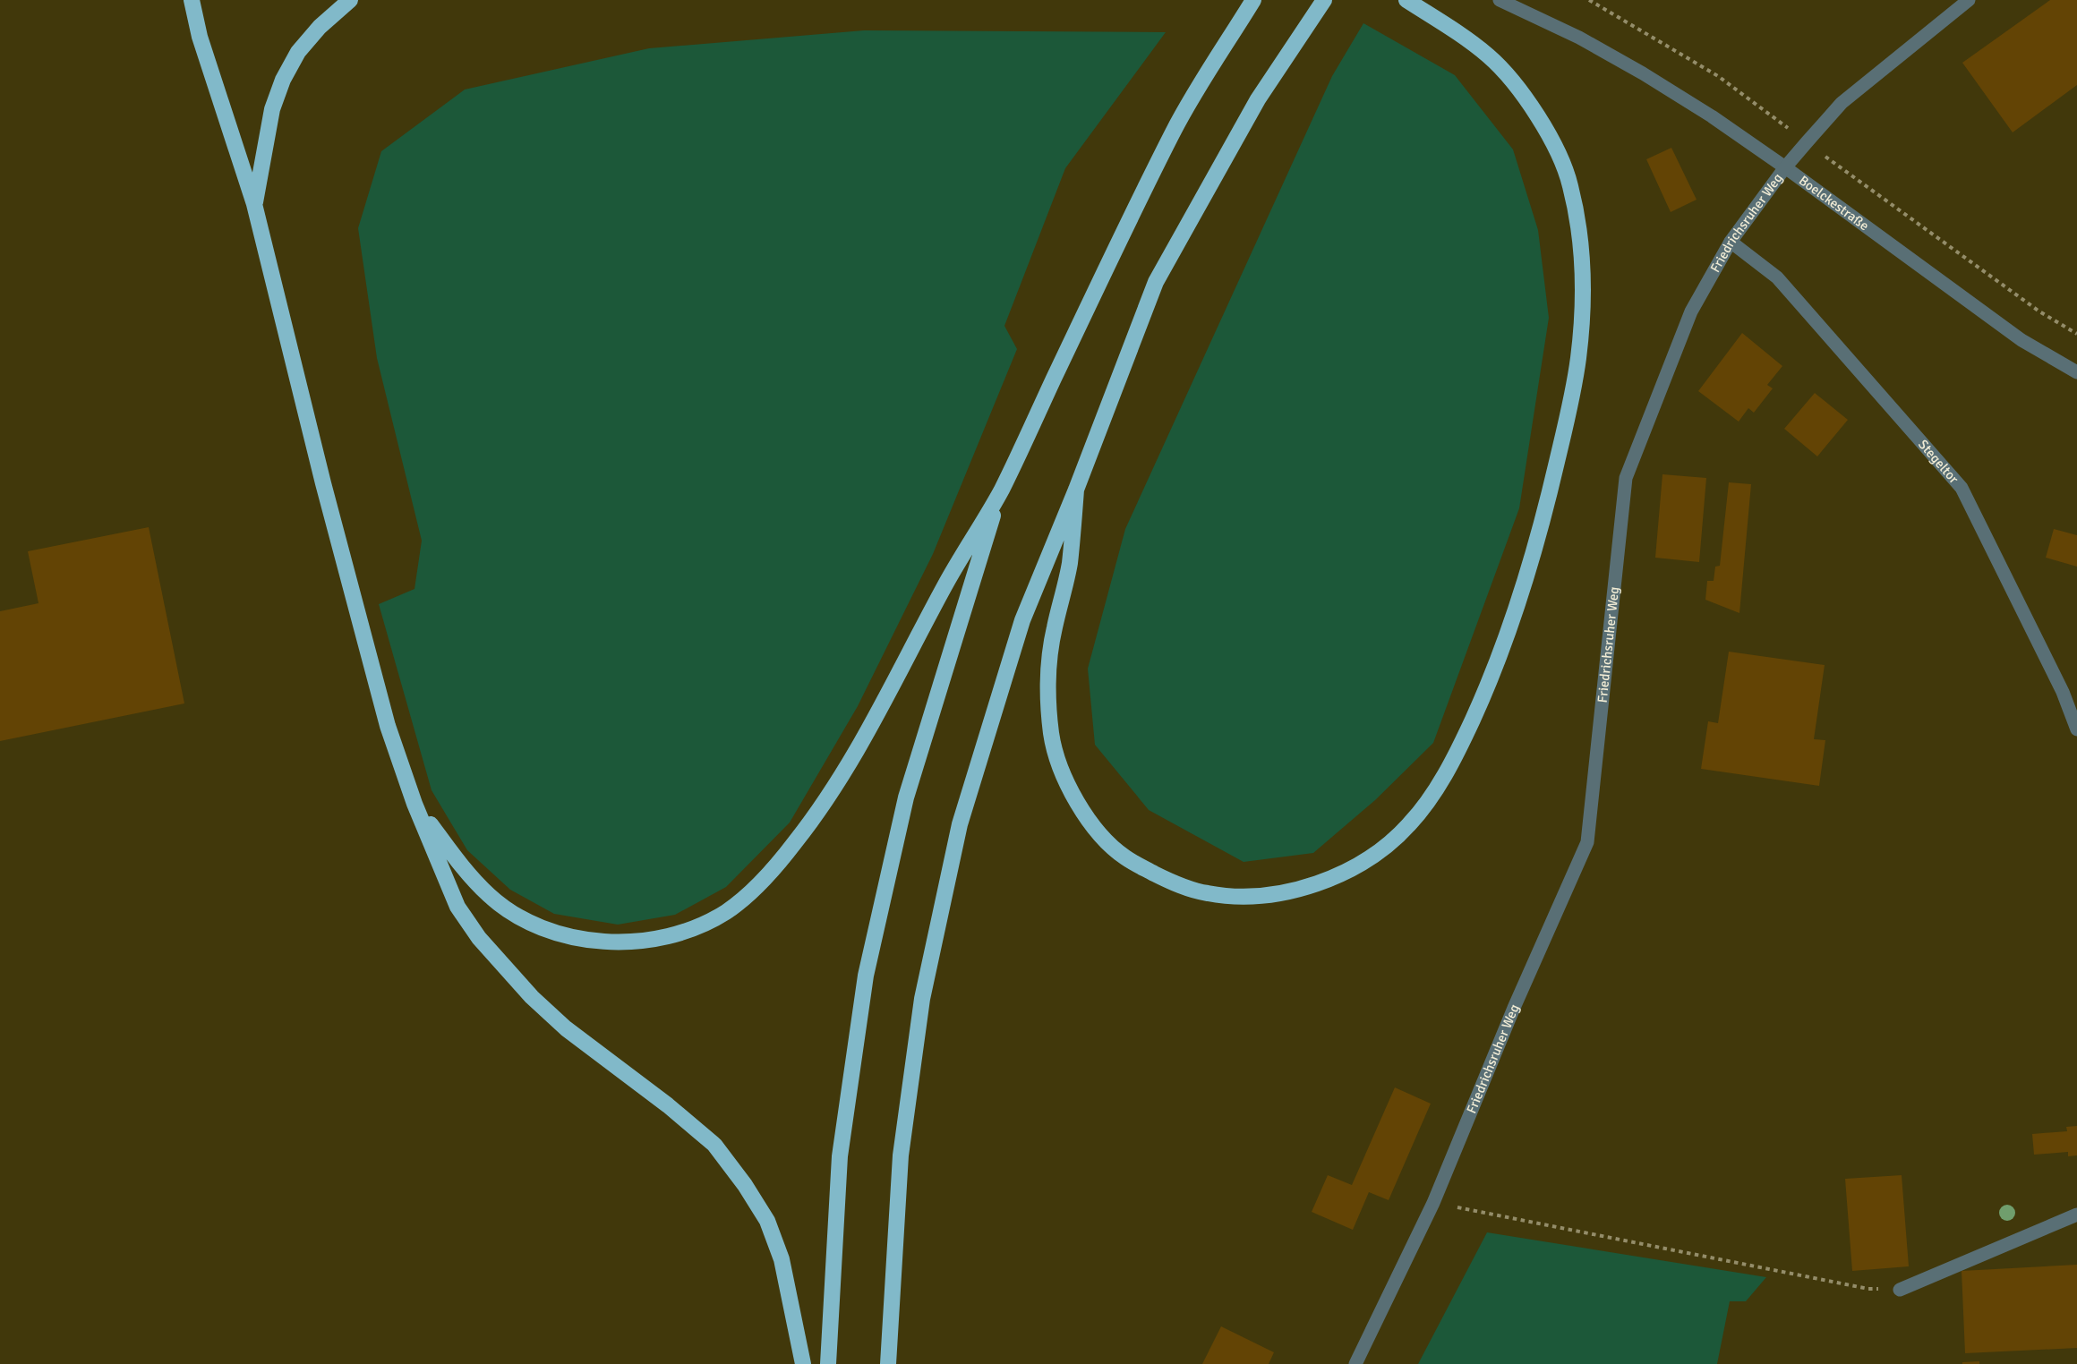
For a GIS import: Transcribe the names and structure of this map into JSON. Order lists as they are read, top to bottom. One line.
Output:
{"streets":{"street":["Boelckestraße","Friedrichsruher Weg","Stegeltor"]},"crossings":[["Boelckestraße","Friedrichsruher Weg"],["Friedrichsruher Weg","Stegeltor"]]}
